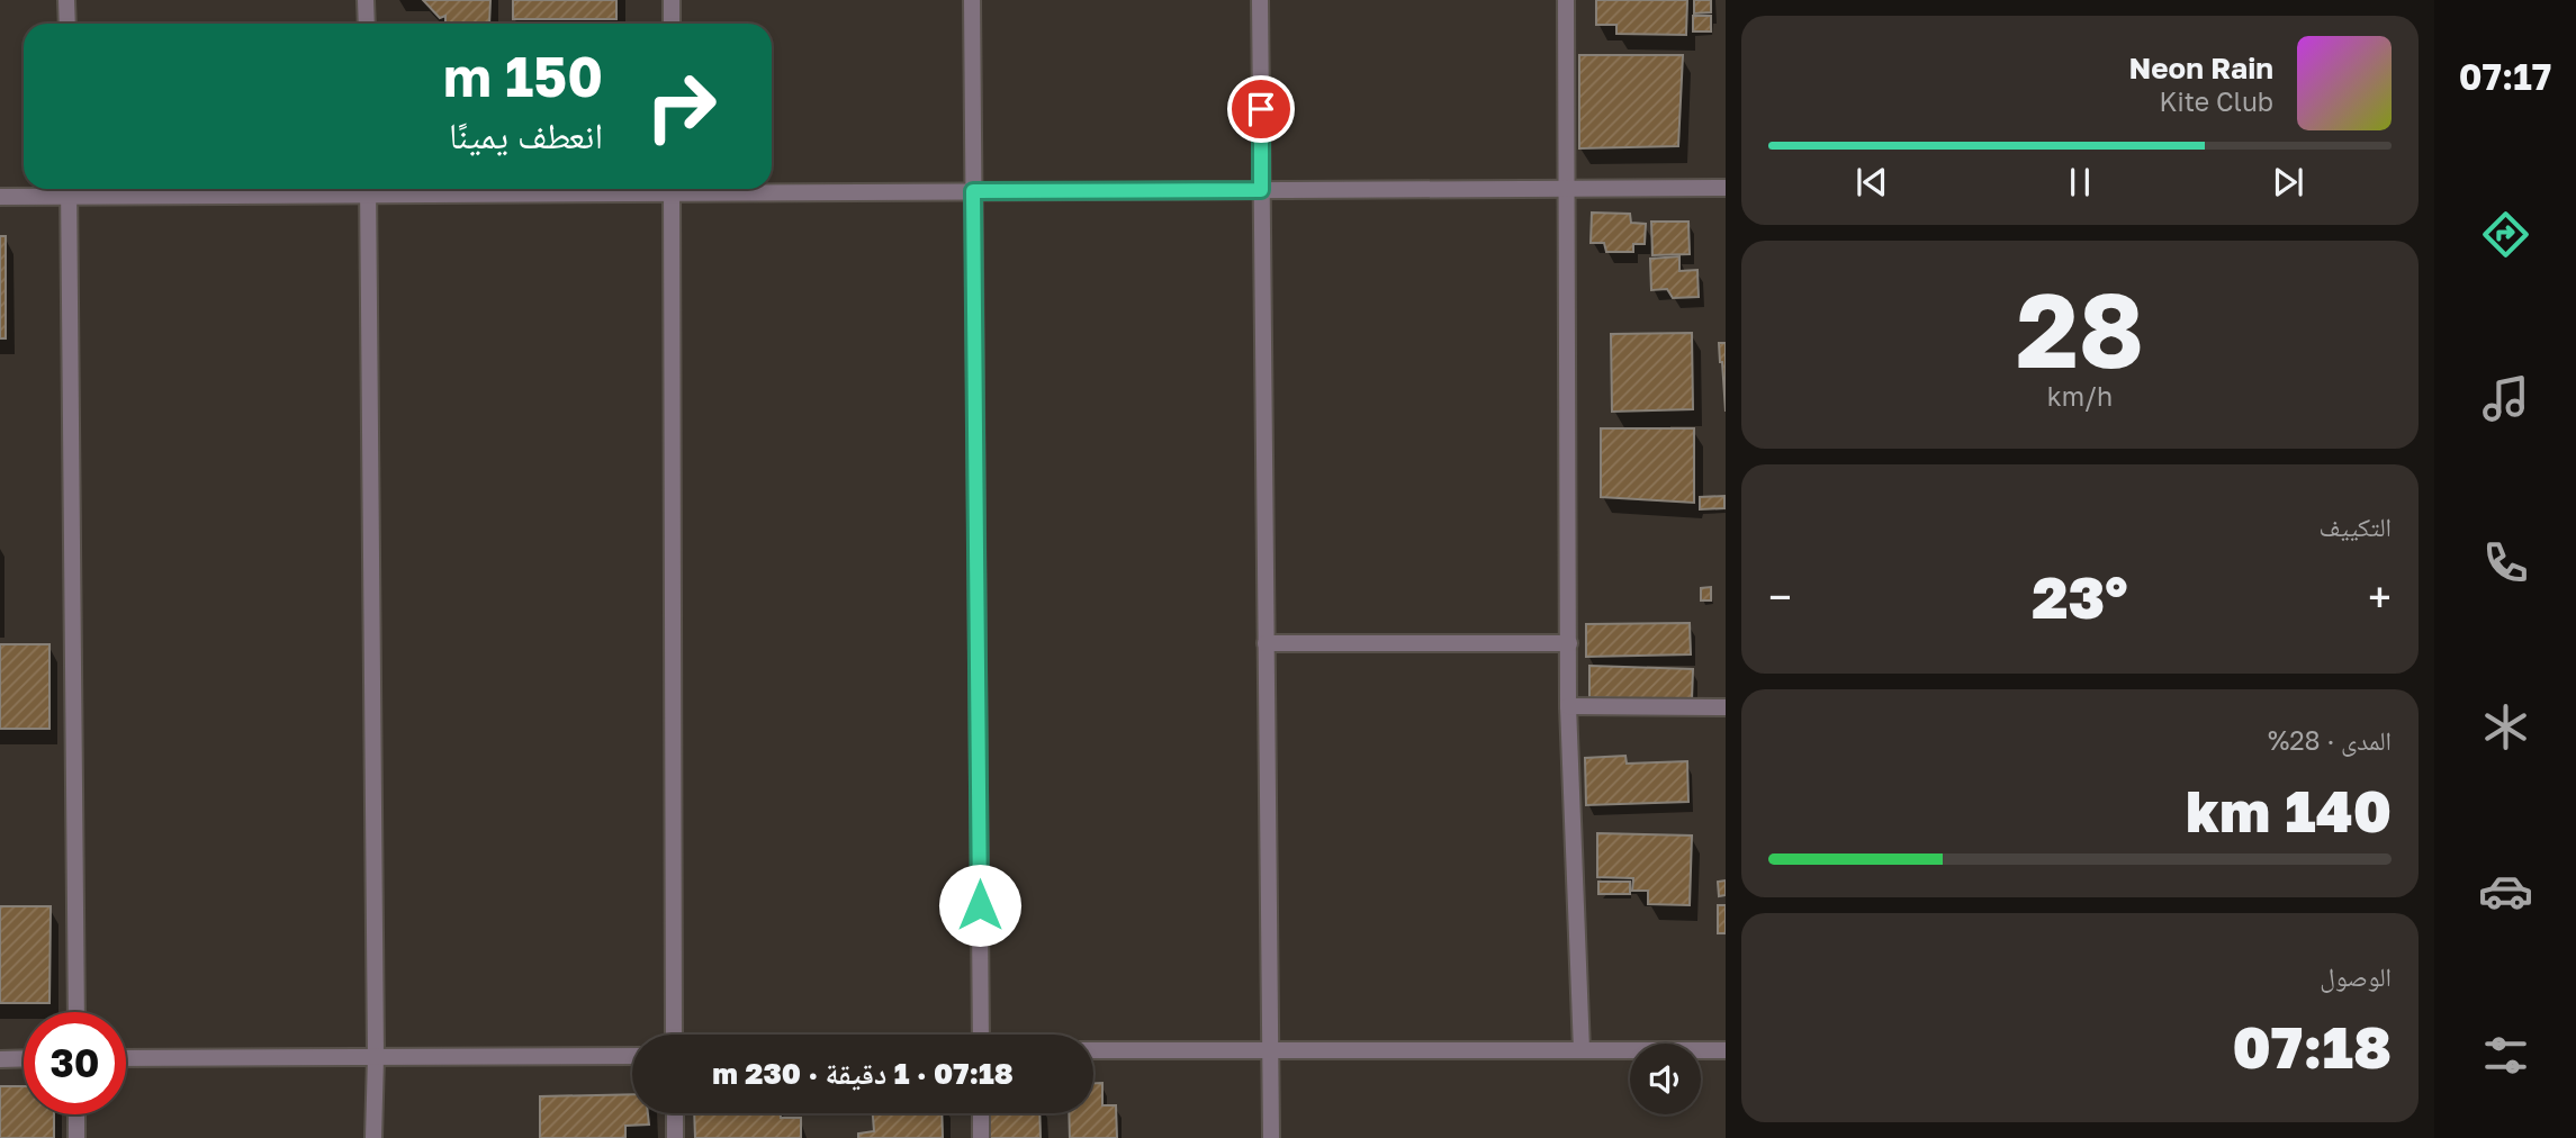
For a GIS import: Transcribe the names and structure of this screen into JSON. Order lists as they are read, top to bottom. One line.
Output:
{"page":{"tabs":"07:17","turn":["150 m","انعطف يمينًا"],"song":["Neon Rain","Kite Club"],"tile":[["28","km/h"],"التكييف",["المدى · 28%","140 km"],["الوصول","07:18"]],"heat":["−","23°","+"],"limit":"30","trip":"07:18 · 1 دقيقة · 230 m"}}
